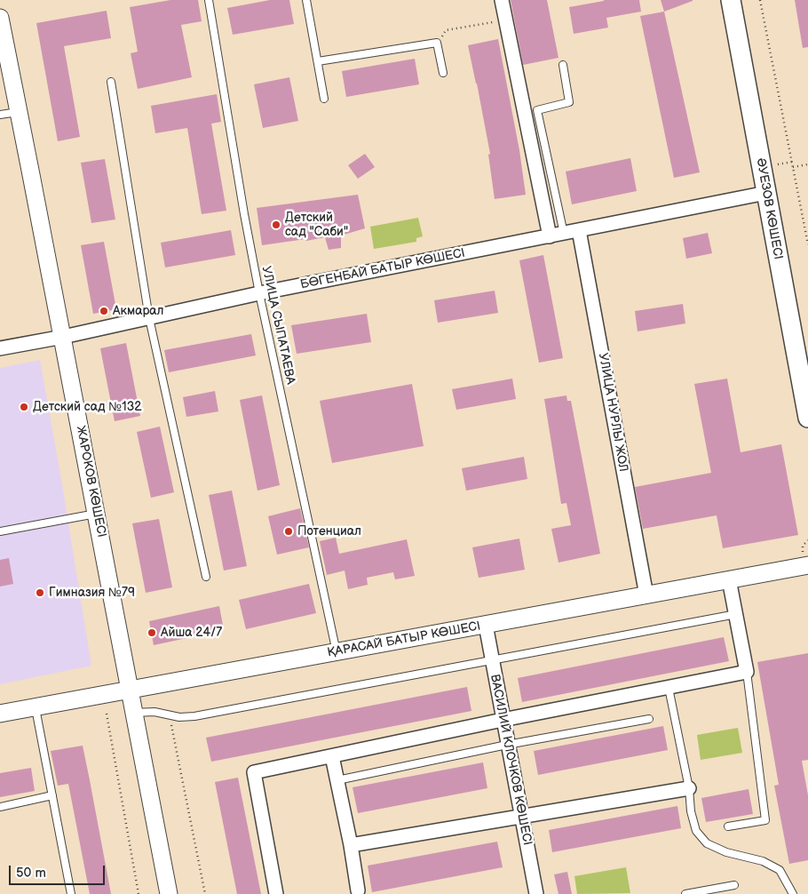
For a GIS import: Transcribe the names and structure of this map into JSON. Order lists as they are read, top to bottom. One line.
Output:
{"streets":{"main road":["ӘУЕЗОВ КӨШЕСІ"],"street":["БӨГЕНБАЙ БАТЫР КӨШЕСІ","УЛИЦА НУРЛЫ ЖОЛ","ЖАРОКОВ КӨШЕСІ","ҚАРАСАЙ БАТЫР КӨШЕСІ","ВАСИЛИЙ КЛОЧКОВ КӨШЕСІ"],"lane":["УЛИЦА СЫПАТАЕВА"]},"crossings":[["ӘУЕЗОВ КӨШЕСІ","БӨГЕНБАЙ БАТЫР КӨШЕСІ"],["БӨГЕНБАЙ БАТЫР КӨШЕСІ","УЛИЦА СЫПАТАЕВА"],["БӨГЕНБАЙ БАТЫР КӨШЕСІ","УЛИЦА НУРЛЫ ЖОЛ"],["БӨГЕНБАЙ БАТЫР КӨШЕСІ","ЖАРОКОВ КӨШЕСІ"],["УЛИЦА СЫПАТАЕВА","ҚАРАСАЙ БАТЫР КӨШЕСІ"],["УЛИЦА НУРЛЫ ЖОЛ","ҚАРАСАЙ БАТЫР КӨШЕСІ"],["ЖАРОКОВ КӨШЕСІ","ҚАРАСАЙ БАТЫР КӨШЕСІ"],["ҚАРАСАЙ БАТЫР КӨШЕСІ","ВАСИЛИЙ КЛОЧКОВ КӨШЕСІ"]],"places":["Детский сад \"Саби\"","Акмарал","Детский сад №132","Потенциал","Гимназия №79","Айша 24/7"],"scale_bar":"50 m"}
